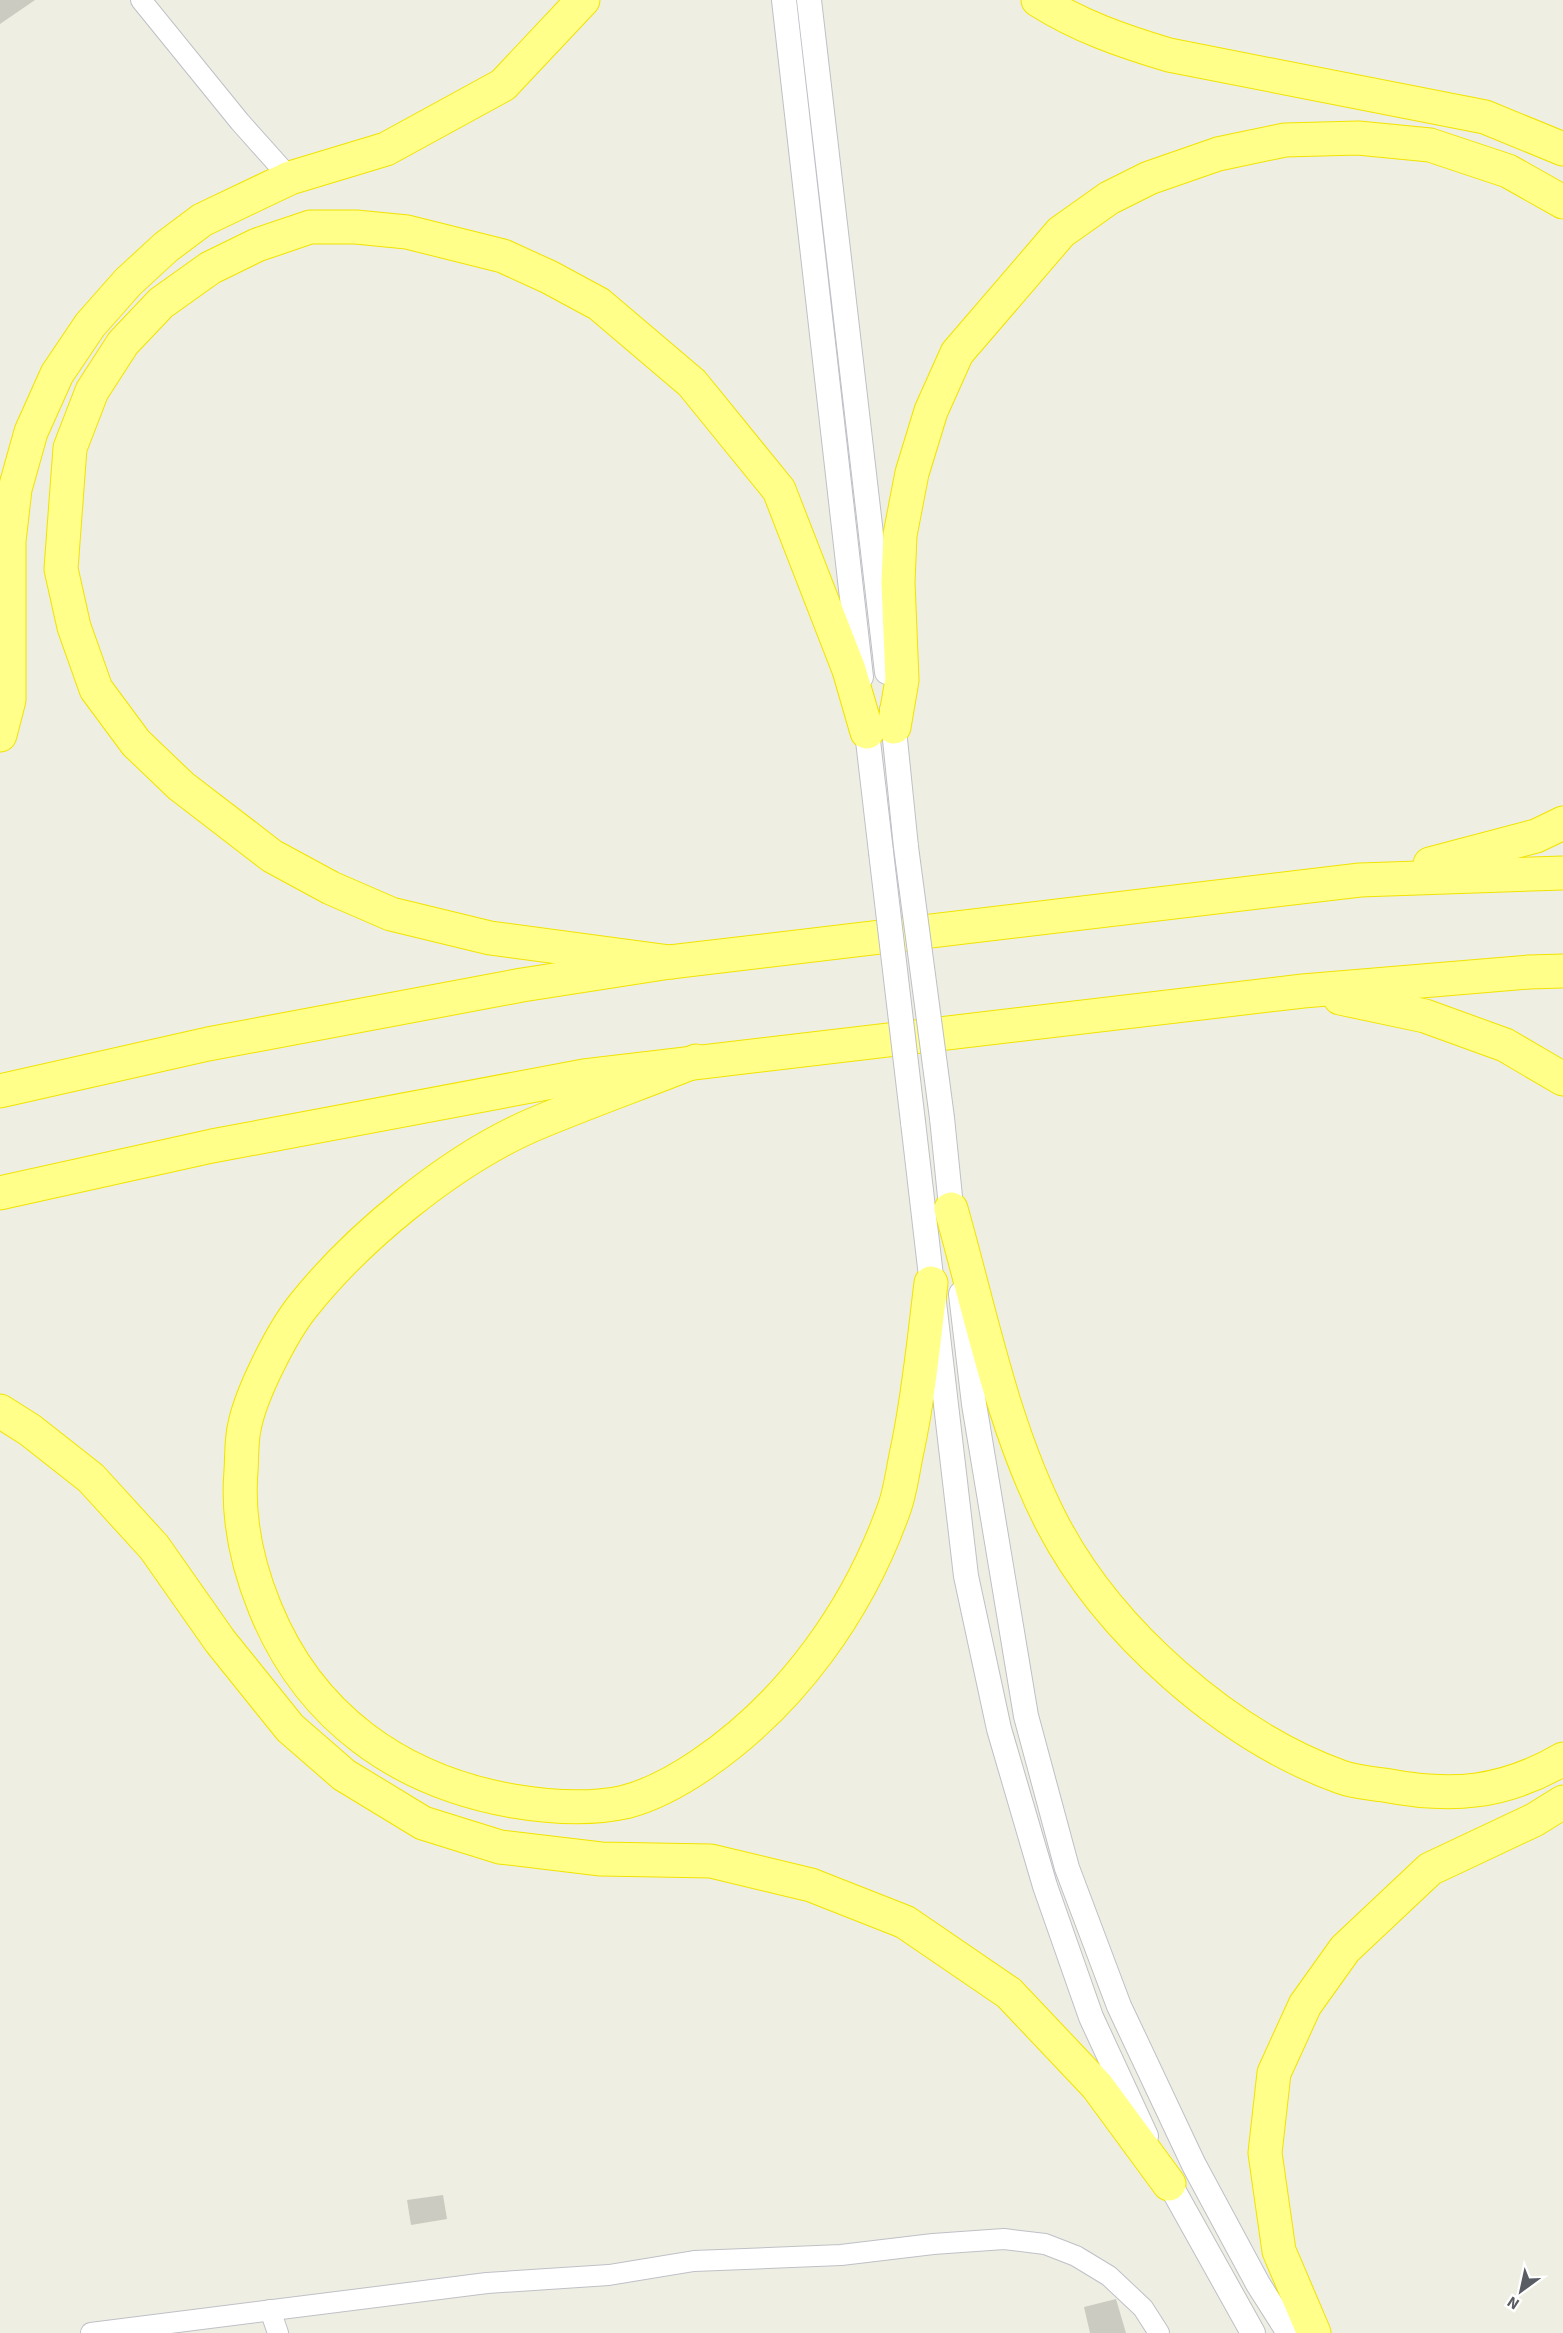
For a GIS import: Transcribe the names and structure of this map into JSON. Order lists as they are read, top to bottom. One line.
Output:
{"north":"bottom left"}
